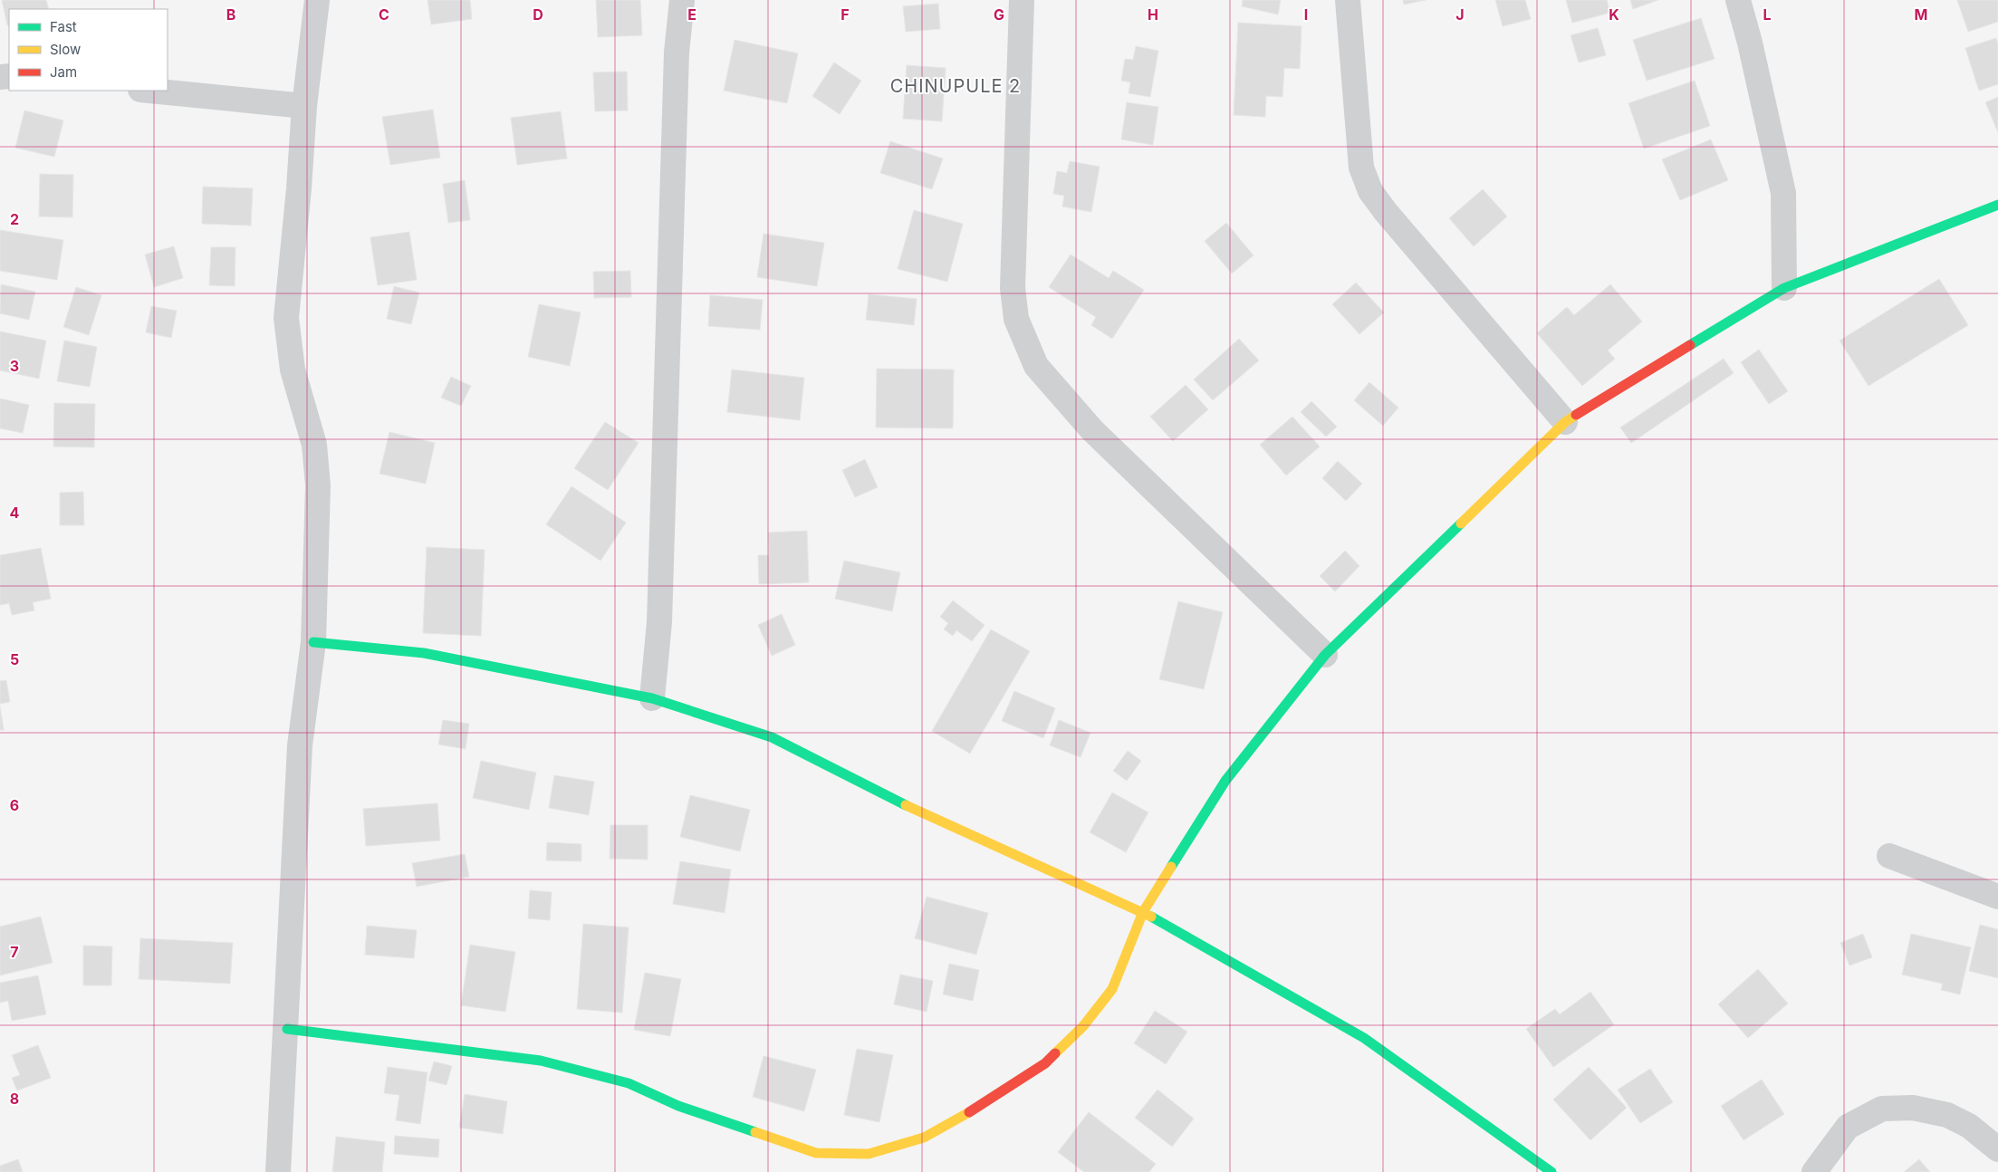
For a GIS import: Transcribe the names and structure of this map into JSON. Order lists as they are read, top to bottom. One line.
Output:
{"districts":["CHINUPULE 2"],"legend":["Fast","Slow","Jam"],"grid":{"columns":["B","C","D","E","F","G","H","I","J","K","L","M"],"rows":["2","3","4","5","6","7","8"]}}
